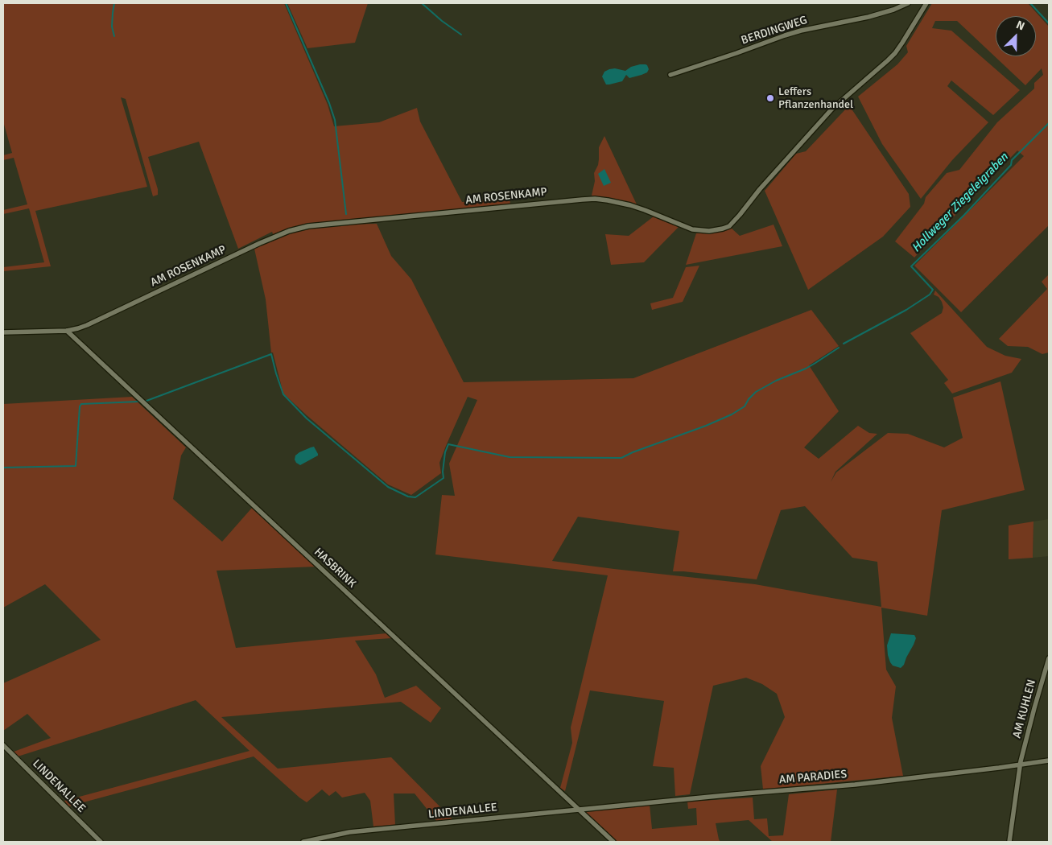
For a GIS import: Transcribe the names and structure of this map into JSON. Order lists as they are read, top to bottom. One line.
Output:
{"streets":{"street":["BERDINGWEG","AM ROSENKAMP","HASBRINK","AM KUHLEN","AM PARADIES","LINDENALLEE"]},"crossings":[["AM ROSENKAMP","HASBRINK"],["HASBRINK","AM PARADIES"],["HASBRINK","LINDENALLEE"],["AM KUHLEN","AM PARADIES"],["AM PARADIES","LINDENALLEE"]],"water":["Hollweger Ziegeleigraben"],"places":["Leffers Pflanzenhandel"],"north":"top right"}
